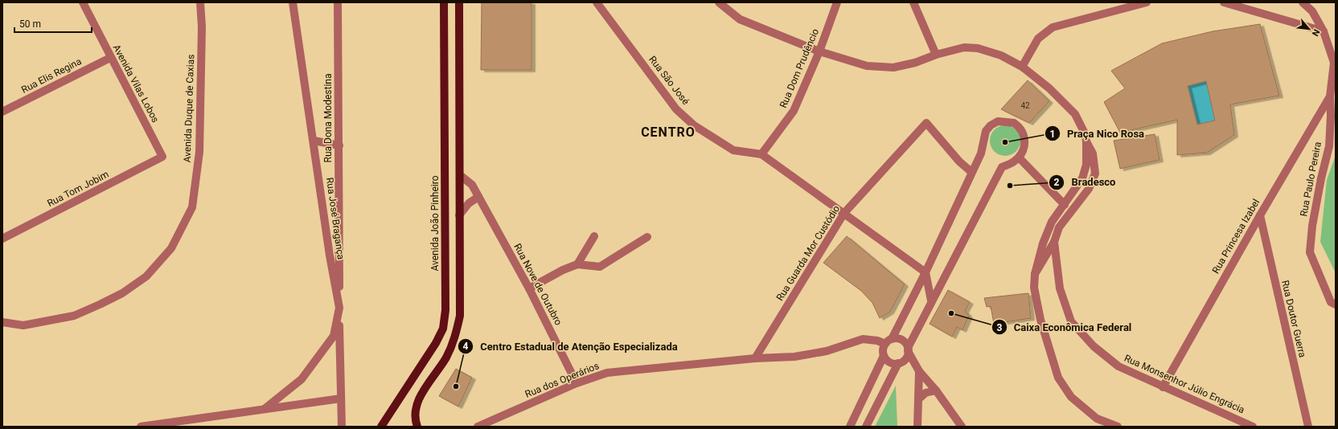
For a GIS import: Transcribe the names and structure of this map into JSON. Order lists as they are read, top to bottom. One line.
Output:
{"streets":{"main road":["Avenida João Pinheiro"],"street":["Rua Dom Prudêncio","Rua Elis Regina","Rua São José","Avenida Vilas Lobos","Avenida Duque de Caxias","Rua Dona Modestina","Rua Paulo Pereira","Rua Tom Jobim","Rua José Bragança","Rua Princesa Izabel","Rua Guarda Mor Custódio","Rua Nove de Outubro","Rua Doutor Guerra","Rua dos Operários","Rua Monsenhor Júlio Engrácia"]},"crossings":[["Rua Dom Prudêncio","Rua São José"],["Rua Elis Regina","Avenida Vilas Lobos"],["Avenida Vilas Lobos","Rua Tom Jobim"],["Rua Dona Modestina","Rua José Bragança"],["Rua Paulo Pereira","Rua Princesa Izabel"],["Rua Princesa Izabel","Rua Doutor Guerra"],["Rua Princesa Izabel","Rua Monsenhor Júlio Engrácia"],["Rua Guarda Mor Custódio","Rua dos Operários"],["Rua Nove de Outubro","Rua dos Operários"]],"districts":["CENTRO"],"places":["Praça Nico Rosa","Bradesco","Caixa Econômica Federal","Centro Estadual de Atenção Especializada"],"house_numbers":["42"],"scale_bar":"50 m","north":"bottom right"}
